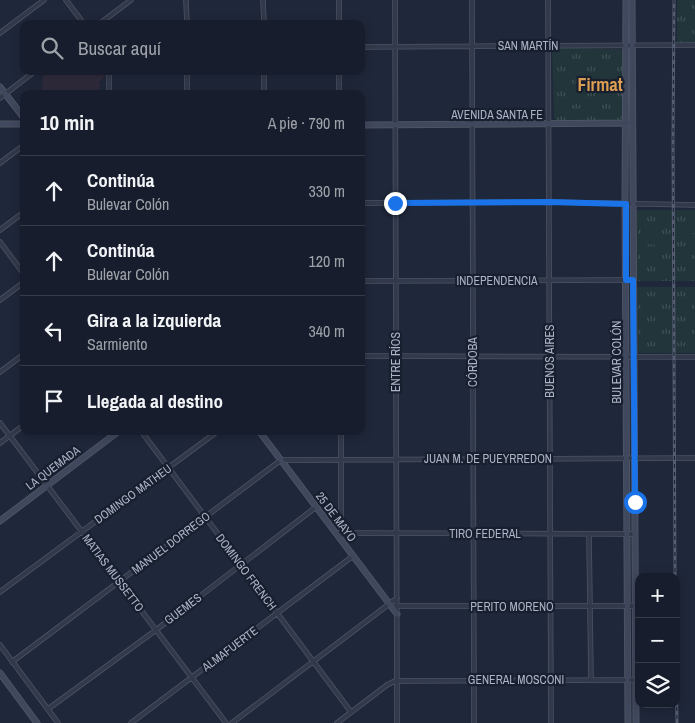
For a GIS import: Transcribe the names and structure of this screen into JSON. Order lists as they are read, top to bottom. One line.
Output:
{"streets":{"main road":["AVENIDA SANTA FE","BULEVAR COLÓN","LA QUEMADA","25 DE MAYO"],"street":["SAN MARTÍN","INDEPENDENCIA","BUENOS AIRES","ENTRE RÍOS","CÓRDOBA","JUAN M. DE PUEYRREDON","DOMINGO MATHEU","TIRO FEDERAL","MANUEL DORREGO","DOMINGO FRENCH","MATIAS MUSSETTO","PERITO MORENO","GUEMES","ALMAFUERTE","GENERAL MOSCONI"]},"crossings":[["SAN MARTÍN","BUENOS AIRES"],["SAN MARTÍN","ENTRE RÍOS"],["SAN MARTÍN","CÓRDOBA"],["SAN MARTÍN","BULEVAR COLÓN"],["AVENIDA SANTA FE","BUENOS AIRES"],["AVENIDA SANTA FE","ENTRE RÍOS"],["AVENIDA SANTA FE","CÓRDOBA"],["AVENIDA SANTA FE","BULEVAR COLÓN"],["INDEPENDENCIA","BUENOS AIRES"],["INDEPENDENCIA","ENTRE RÍOS"],["INDEPENDENCIA","CÓRDOBA"],["INDEPENDENCIA","BULEVAR COLÓN"],["BUENOS AIRES","JUAN M. DE PUEYRREDON"],["BUENOS AIRES","TIRO FEDERAL"],["BUENOS AIRES","PERITO MORENO"],["BUENOS AIRES","GENERAL MOSCONI"],["ENTRE RÍOS","JUAN M. DE PUEYRREDON"],["ENTRE RÍOS","25 DE MAYO"],["ENTRE RÍOS","TIRO FEDERAL"],["ENTRE RÍOS","PERITO MORENO"],["ENTRE RÍOS","GENERAL MOSCONI"],["CÓRDOBA","JUAN M. DE PUEYRREDON"],["CÓRDOBA","TIRO FEDERAL"],["CÓRDOBA","PERITO MORENO"],["CÓRDOBA","GENERAL MOSCONI"],["BULEVAR COLÓN","JUAN M. DE PUEYRREDON"],["BULEVAR COLÓN","TIRO FEDERAL"],["BULEVAR COLÓN","PERITO MORENO"],["BULEVAR COLÓN","GENERAL MOSCONI"],["JUAN M. DE PUEYRREDON","25 DE MAYO"],["JUAN M. DE PUEYRREDON","MANUEL DORREGO"],["LA QUEMADA","MATIAS MUSSETTO"],["DOMINGO MATHEU","DOMINGO FRENCH"],["DOMINGO MATHEU","MATIAS MUSSETTO"],["25 DE MAYO","TIRO FEDERAL"],["25 DE MAYO","MANUEL DORREGO"],["25 DE MAYO","PERITO MORENO"],["25 DE MAYO","GUEMES"],["25 DE MAYO","ALMAFUERTE"],["MANUEL DORREGO","DOMINGO FRENCH"],["MANUEL DORREGO","MATIAS MUSSETTO"],["DOMINGO FRENCH","GUEMES"],["DOMINGO FRENCH","ALMAFUERTE"],["MATIAS MUSSETTO","GUEMES"],["MATIAS MUSSETTO","ALMAFUERTE"]],"districts":["Firmat"],"page":{"search":"Buscar aquí","heading":["10 min","A pie · 790 m"],"list":[["Continúa","Bulevar Colón","330 m"],["Continúa","Bulevar Colón","120 m"],["Gira a la izquierda","Sarmiento","340 m"],"Llegada al destino"],"map_buttons":["+","−"]}}
